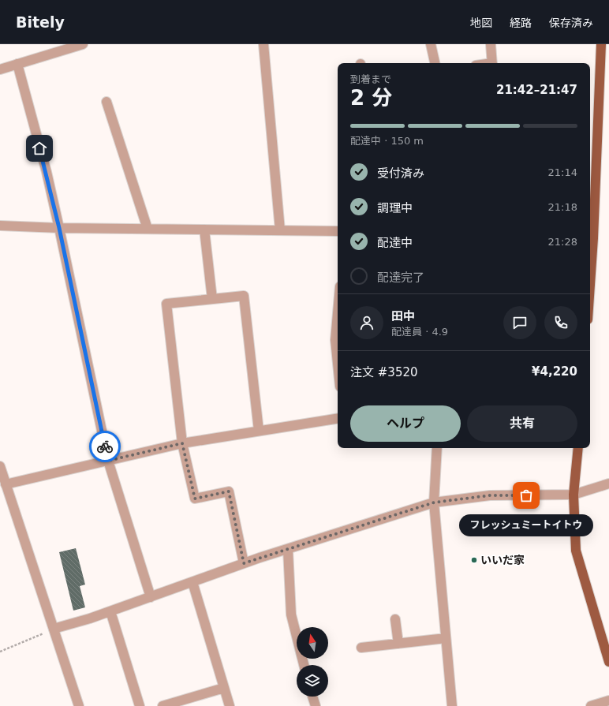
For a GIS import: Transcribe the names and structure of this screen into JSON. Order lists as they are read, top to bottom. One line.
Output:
{"places":["フレッシュミートイトウ","いいだ家"],"north":"top","page":{"header":"Bitely","nav":["地図","経路","保存済み"],"heading":["2 分","到着まで","21:42–21:47"],"panel":["田中","配達員 · 4.9","注文 #3520","¥4,220"],"bar":"配達中 · 150 m","list":[["受付済み","21:14"],["調理中","21:18"],["配達中","21:28"],"配達完了"],"buttons":["ヘルプ","共有"],"bubble":"フレッシュミートイトウ"}}
